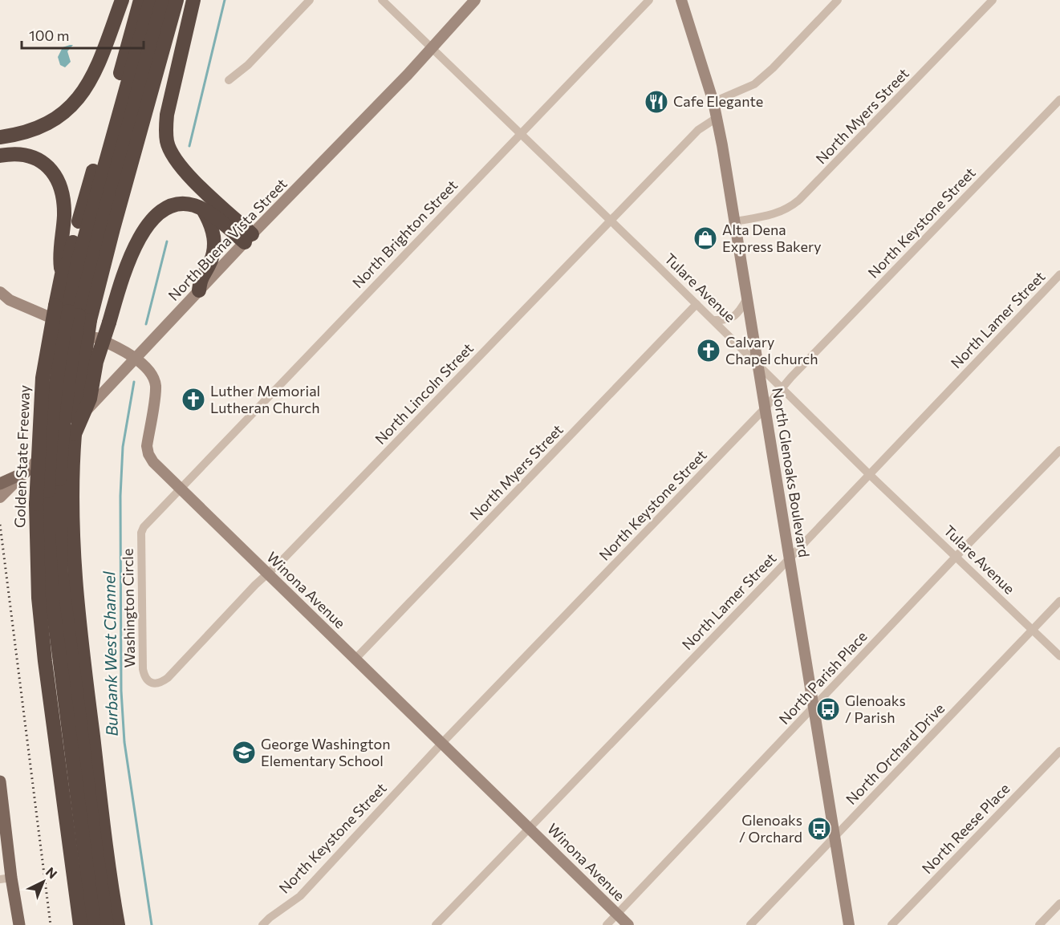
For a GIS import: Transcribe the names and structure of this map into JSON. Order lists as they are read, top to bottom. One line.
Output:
{"streets":{"highway":["Golden State Freeway"],"main road":["North Buena Vista Street","North Glenoaks Boulevard","Winona Avenue"],"street":["North Myers Street","North Keystone Street","North Brighton Street","Tulare Avenue","North Lamer Street","North Lincoln Street","Washington Circle","North Parish Place","North Orchard Drive","North Reese Place"]},"crossings":[["North Myers Street","Tulare Avenue"],["North Myers Street","North Glenoaks Boulevard"],["North Myers Street","Winona Avenue"],["North Keystone Street","Tulare Avenue"],["North Keystone Street","North Glenoaks Boulevard"],["North Keystone Street","Winona Avenue"],["North Brighton Street","Tulare Avenue"],["North Brighton Street","Winona Avenue"],["North Brighton Street","Washington Circle"],["North Buena Vista Street","Tulare Avenue"],["North Buena Vista Street","Winona Avenue"],["Tulare Avenue","North Lamer Street"],["Tulare Avenue","North Lincoln Street"],["Tulare Avenue","North Glenoaks Boulevard"],["Tulare Avenue","North Parish Place"],["Tulare Avenue","North Orchard Drive"],["North Lamer Street","North Glenoaks Boulevard"],["North Lamer Street","Winona Avenue"],["North Lincoln Street","North Glenoaks Boulevard"],["North Lincoln Street","Winona Avenue"],["North Lincoln Street","Washington Circle"],["North Glenoaks Boulevard","North Parish Place"],["North Glenoaks Boulevard","North Orchard Drive"],["Winona Avenue","Washington Circle"],["Winona Avenue","North Parish Place"]],"water":["Burbank West Channel"],"places":{"restaurant":["Cafe Elegante"],"shop":["Alta Dena Express Bakery"],"church":["Calvary Chapel church","Luther Memorial Lutheran Church"],"bus stop":["Glenoaks / Parish","Glenoaks / Orchard"],"school or university":["George Washington Elementary School"]},"scale_bar":"100 m","north":"top right"}
